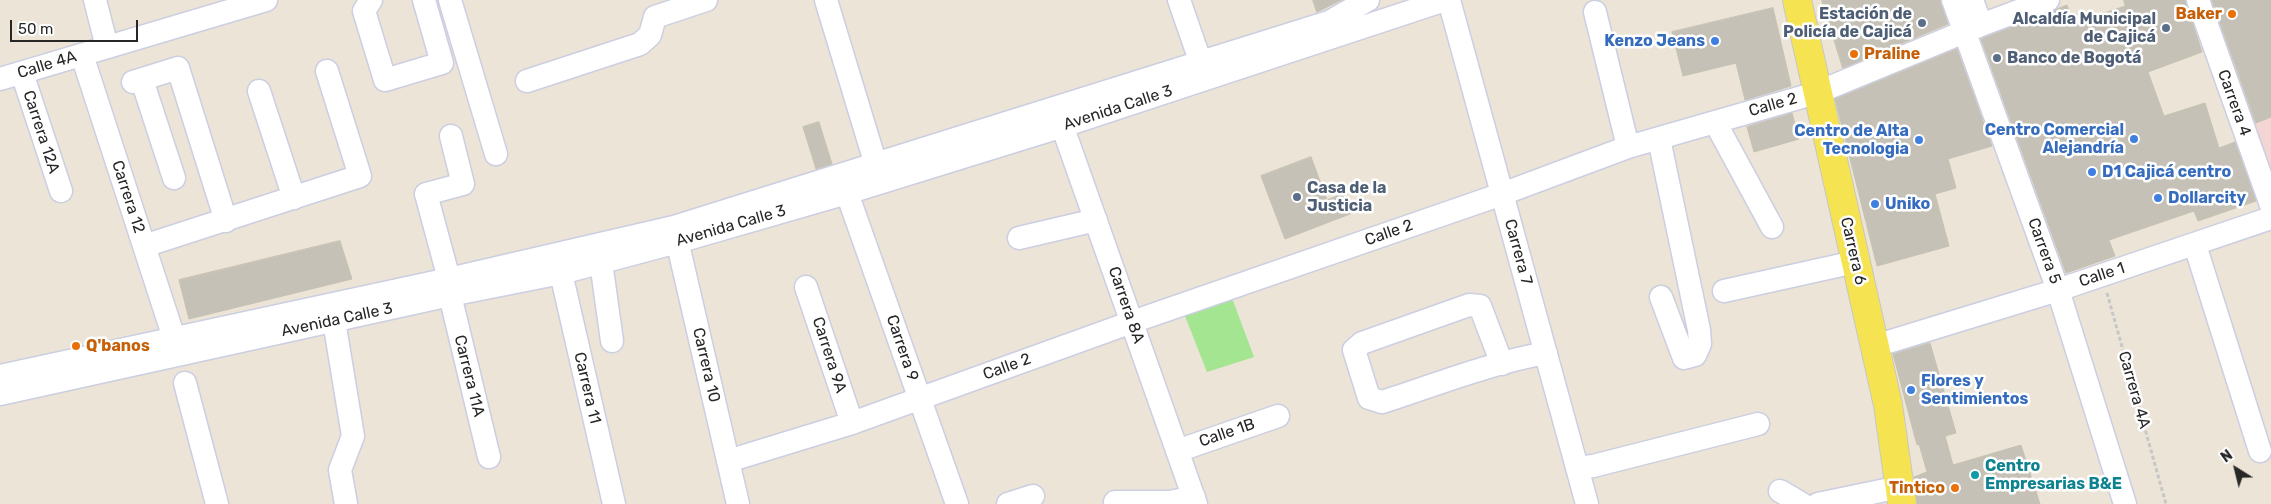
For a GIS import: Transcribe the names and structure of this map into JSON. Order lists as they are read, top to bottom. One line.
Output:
{"streets":{"main road":["Carrera 6"],"street":["Calle 4A","Carrera 4","Calle 2","Avenida Calle 3","Carrera 12A","Carrera 12","Carrera 5","Carrera 7","Calle 1","Carrera 8A","Carrera 9","Carrera 9A","Carrera 10","Carrera 11A","Carrera 11","Calle 1B"],"path":["Carrera 4A"]},"crossings":[["Calle 4A","Carrera 12A"],["Calle 4A","Carrera 12"],["Calle 2","Carrera 6"],["Calle 2","Carrera 5"],["Calle 2","Carrera 7"],["Calle 2","Carrera 8A"],["Calle 2","Carrera 9"],["Calle 2","Carrera 9A"],["Calle 2","Carrera 10"],["Avenida Calle 3","Carrera 12"],["Avenida Calle 3","Carrera 8A"],["Avenida Calle 3","Carrera 9"],["Avenida Calle 3","Carrera 10"],["Avenida Calle 3","Carrera 11A"],["Avenida Calle 3","Carrera 11"],["Carrera 6","Calle 1"],["Carrera 5","Calle 1"],["Calle 1","Carrera 4A"],["Carrera 8A","Calle 1B"]],"places":["Baker","Estación de Policía de Cajicá","Alcaldía Municipal de Cajicá","Kenzo Jeans","Praline","Banco de Bogotá","Centro Comercial Alejandría","Centro de Alta Tecnologia","D1 Cajicá centro","Casa de la Justicia","Dollarcity","Uniko","Q'banos","Flores y Sentimientos","Centro Empresarias B&E","Tintico"],"scale_bar":"50 m","north":"top left"}
